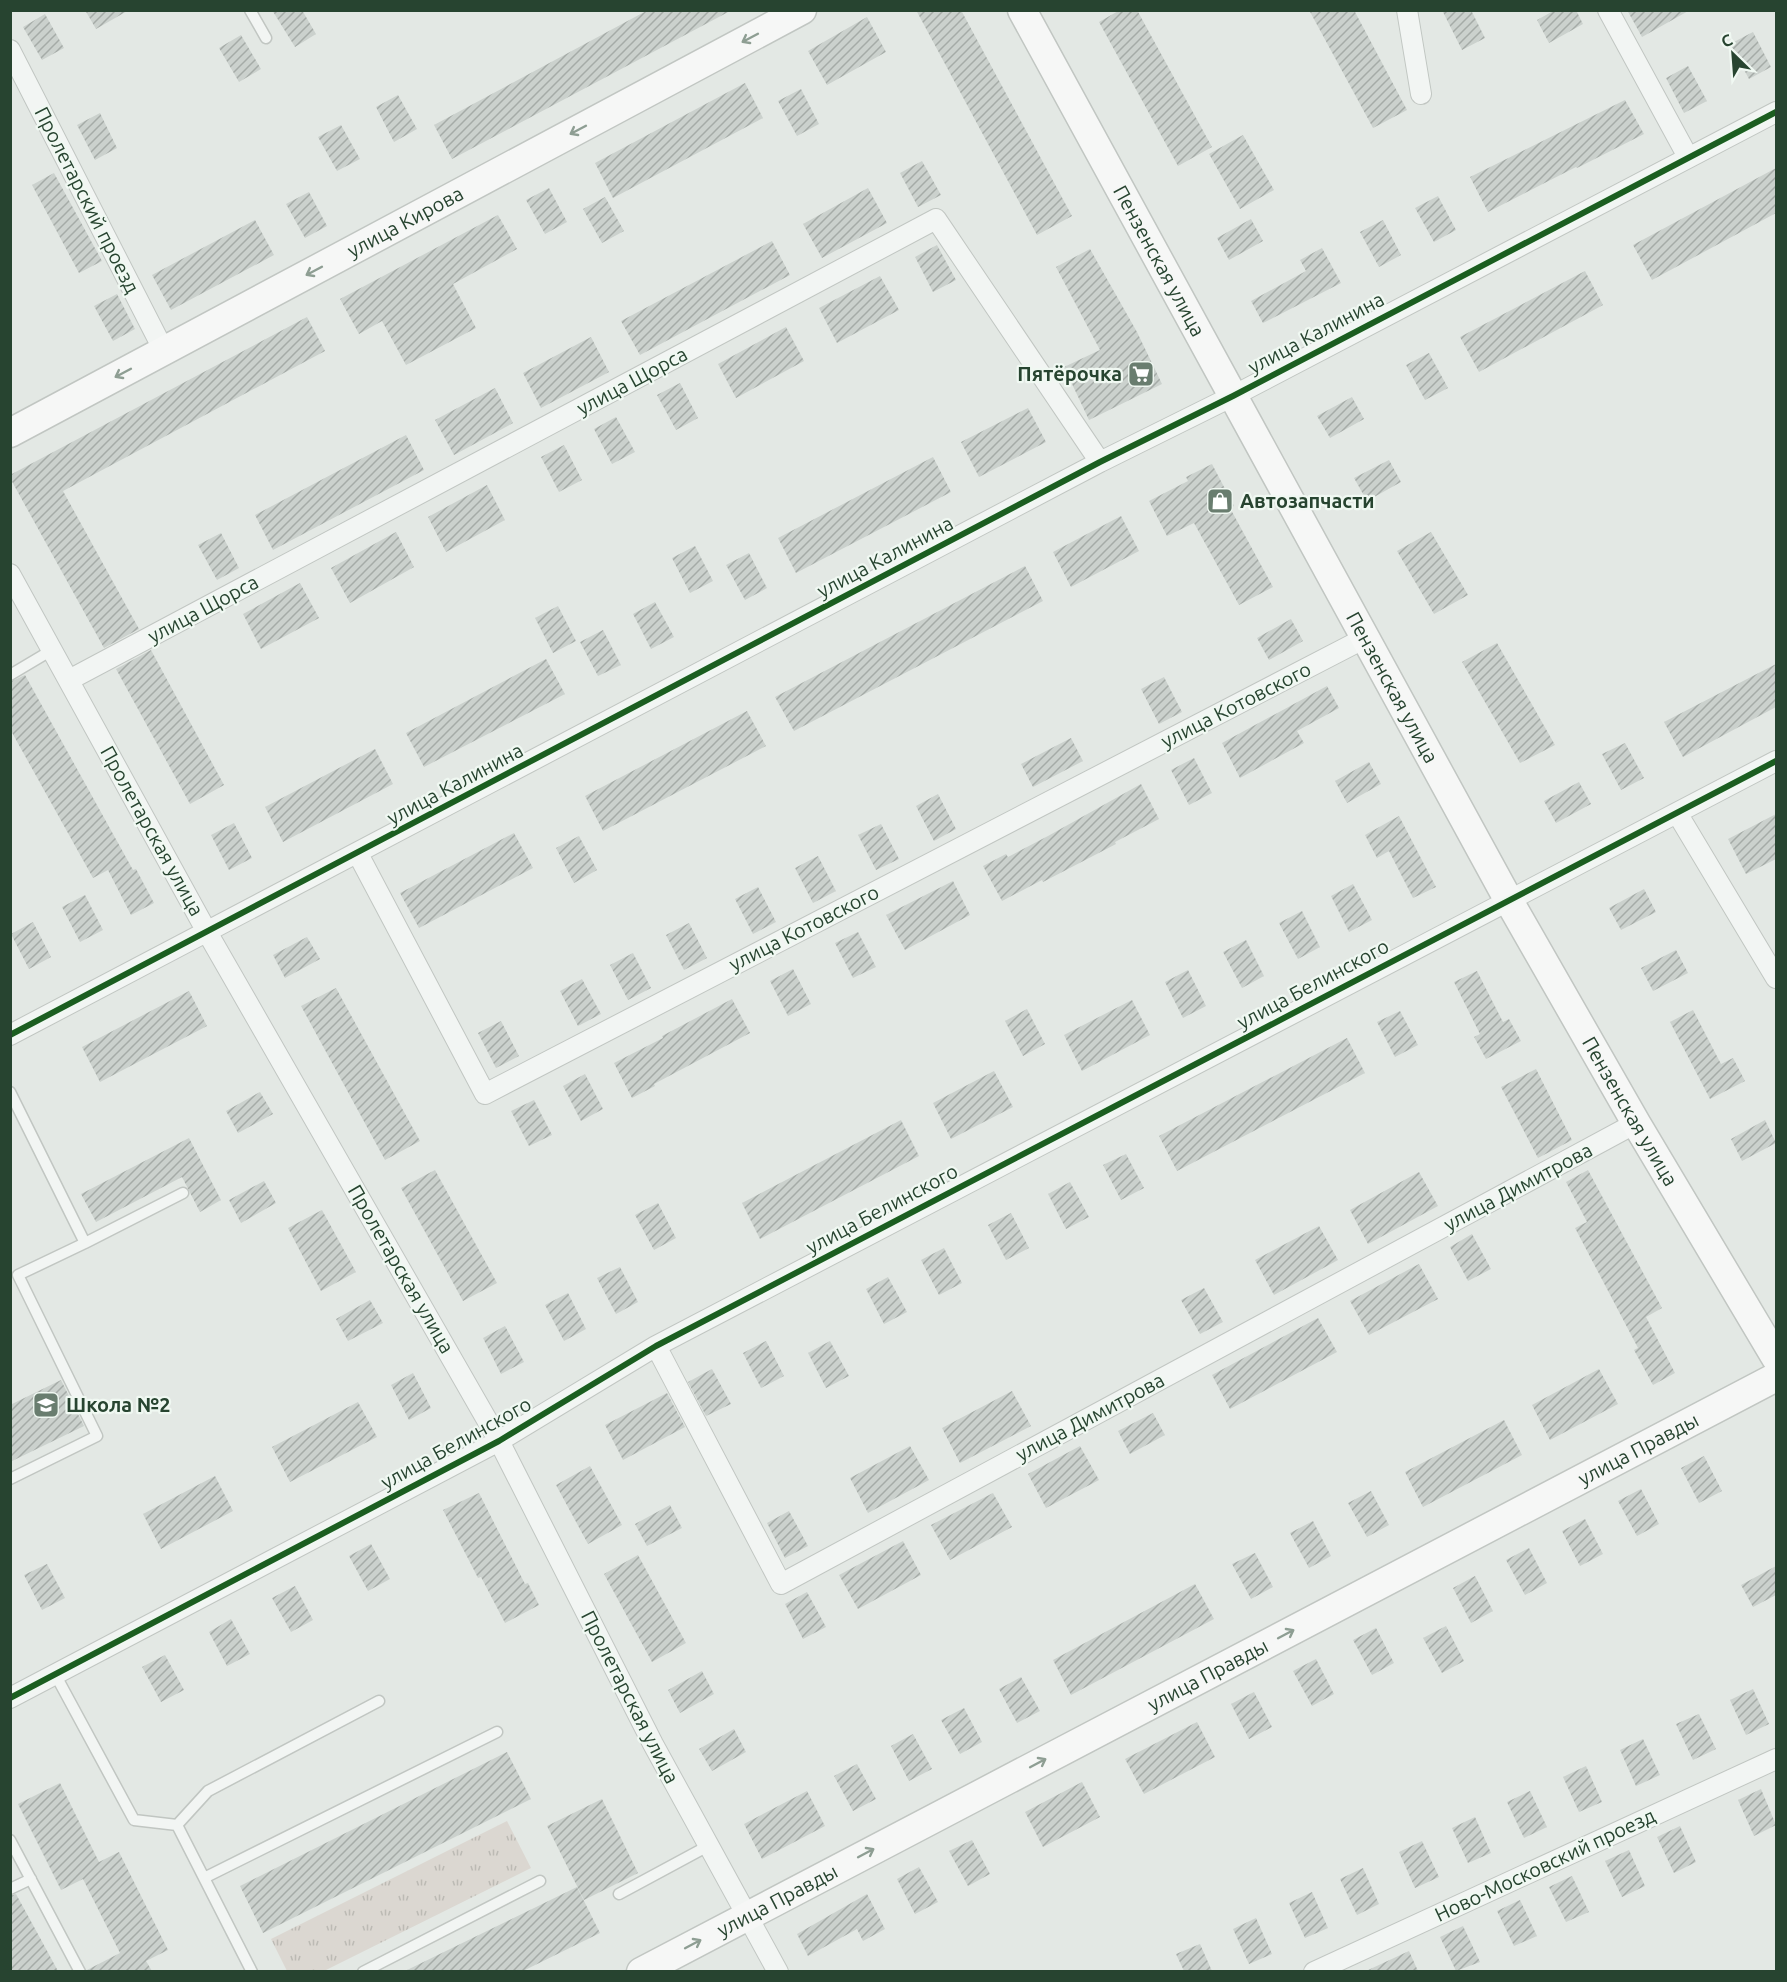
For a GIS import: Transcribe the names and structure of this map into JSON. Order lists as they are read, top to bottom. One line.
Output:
{"streets":{"street":["Пролетарский проезд","улица Кирова","Пензенская улица","улица Калинина","улица Щорса","улица Котовского","Пролетарская улица","улица Белинского","улица Димитрова","улица Правды","Ново-Московский проезд"]},"crossings":[["Пролетарский проезд","улица Кирова"],["Пензенская улица","улица Калинина"],["Пензенская улица","улица Котовского"],["Пензенская улица","улица Белинского"],["Пензенская улица","улица Димитрова"],["улица Калинина","улица Щорса"],["улица Калинина","улица Котовского"],["улица Калинина","Пролетарская улица"],["улица Щорса","Пролетарская улица"],["Пролетарская улица","улица Белинского"],["Пролетарская улица","улица Правды"],["улица Белинского","улица Димитрова"]],"one_way":["улица Кирова","улица Правды"],"places":{"supermarket":["Пятёрочка"],"shop":["Автозапчасти"],"school or university":["Школа №2"]},"north":"top left"}
